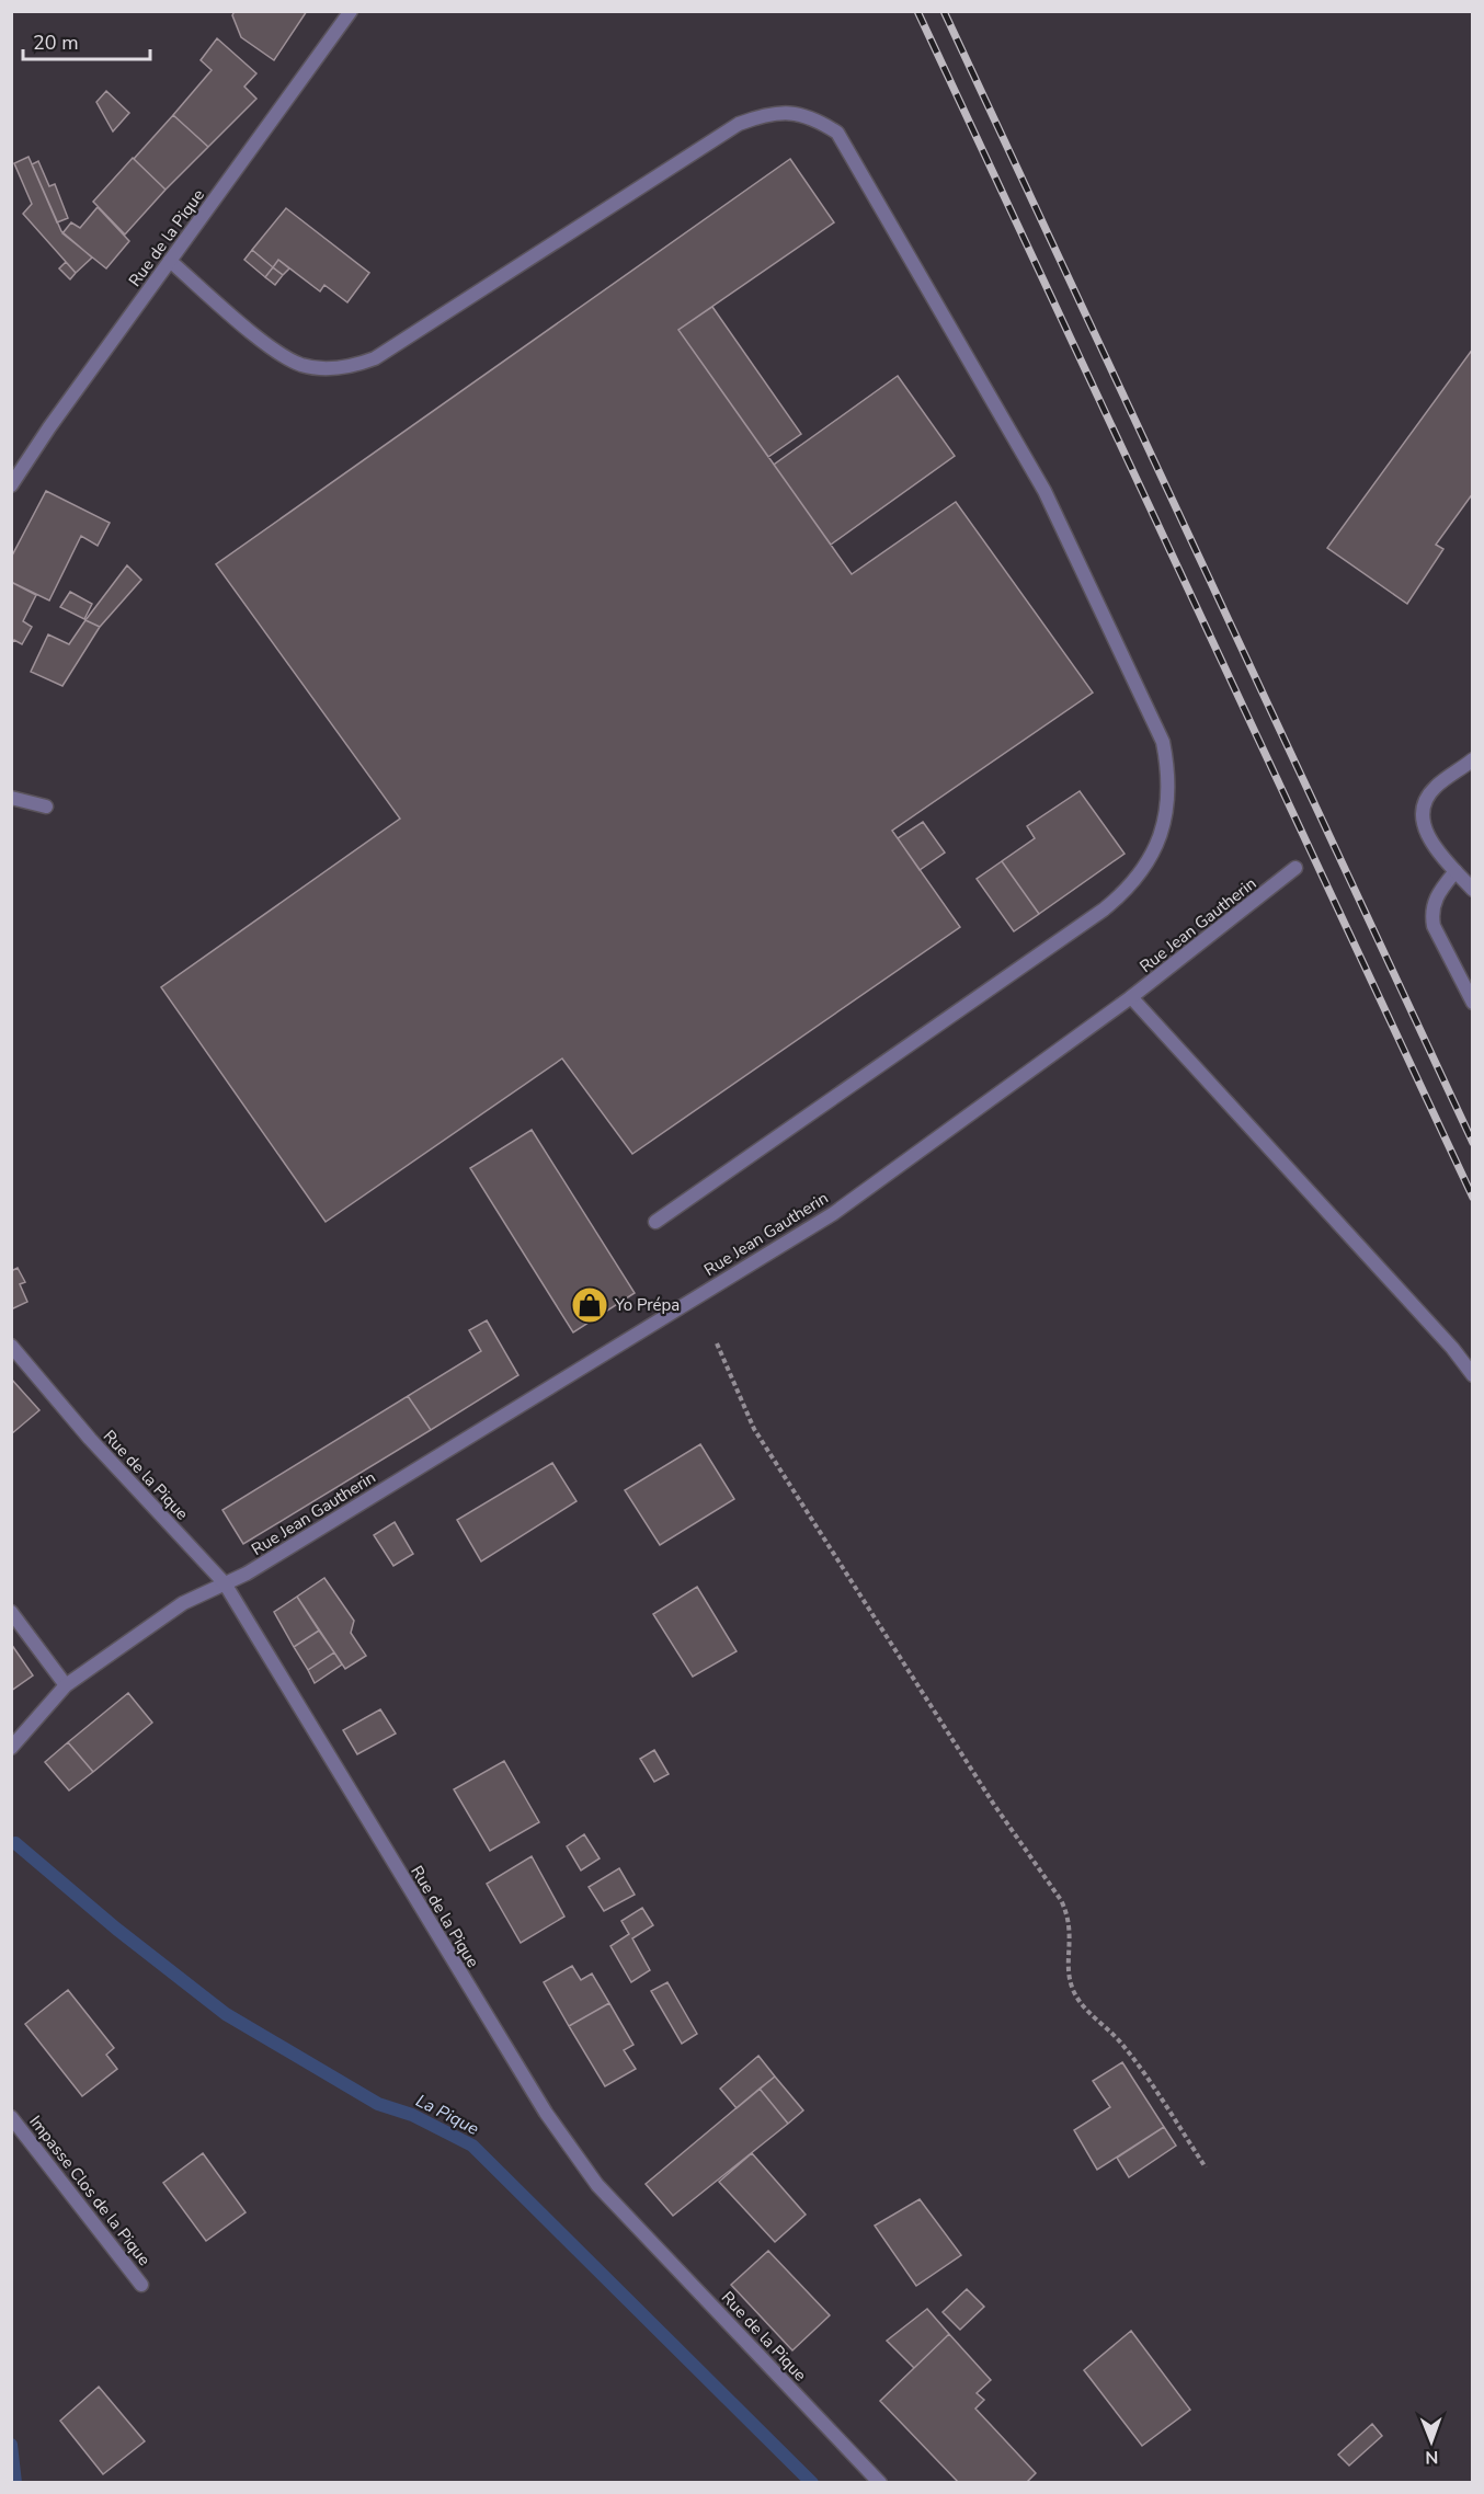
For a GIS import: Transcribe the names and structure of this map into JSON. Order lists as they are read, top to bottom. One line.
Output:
{"streets":{"street":["Rue de la Pique","Rue Jean Gautherin","Impasse Clos de la Pique"]},"crossings":[["Rue de la Pique","Rue Jean Gautherin"]],"water":["La Pique"],"places":{"shop":["Yo Prépa"]},"scale_bar":"20 m","north":"bottom"}
